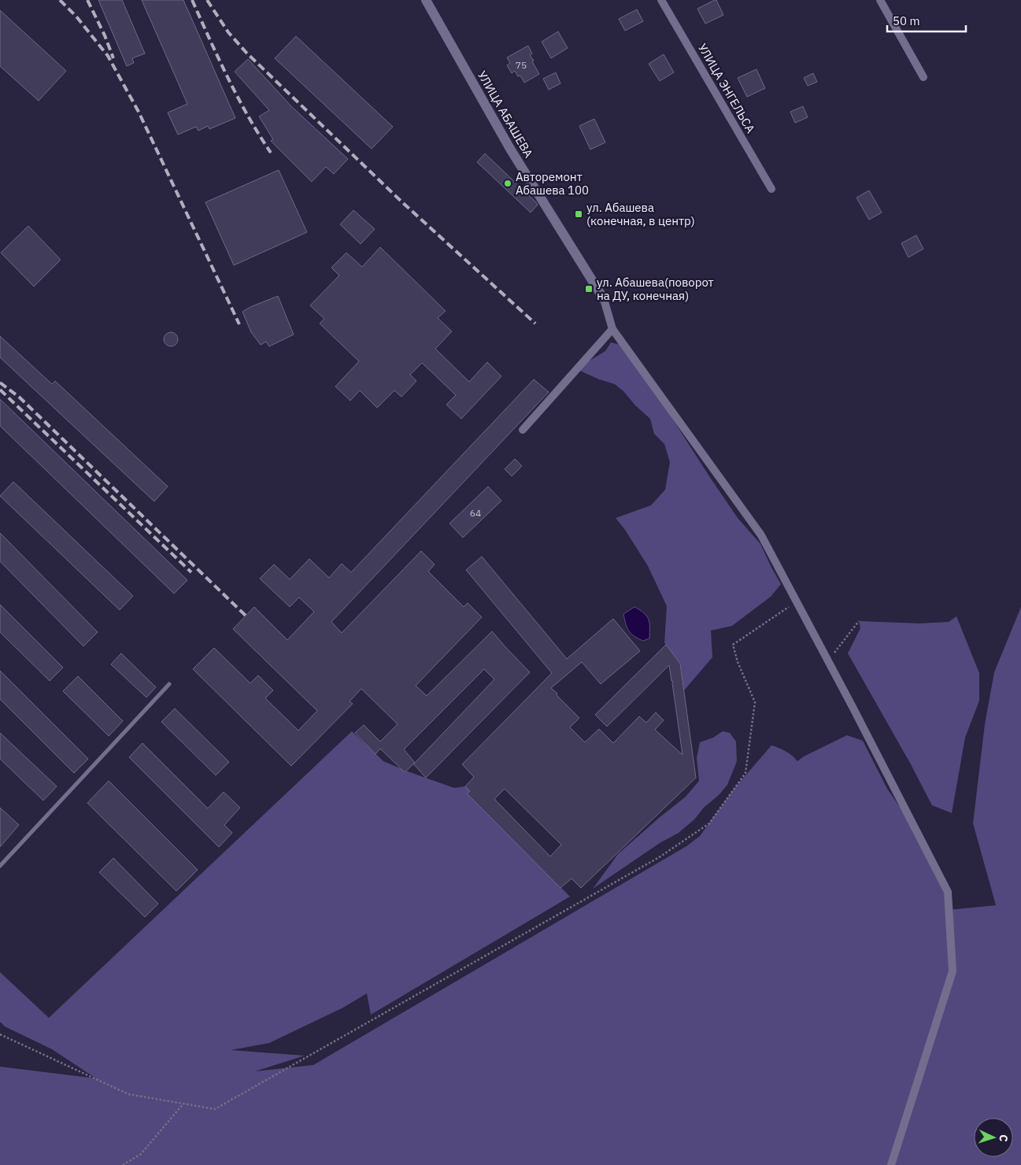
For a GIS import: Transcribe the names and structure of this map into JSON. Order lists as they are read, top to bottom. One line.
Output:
{"streets":{"street":["УЛИЦА ЭНГЕЛЬСА","УЛИЦА АБАШЕВА"]},"places":{"other":["Авторемонт Абашева 100"],"transit":["ул. Абашева (конечная, в центр)","ул. Абашева(поворот на ДУ, конечная)"]},"house_numbers":["75","64"],"scale_bar":"50 m","north":"right"}
